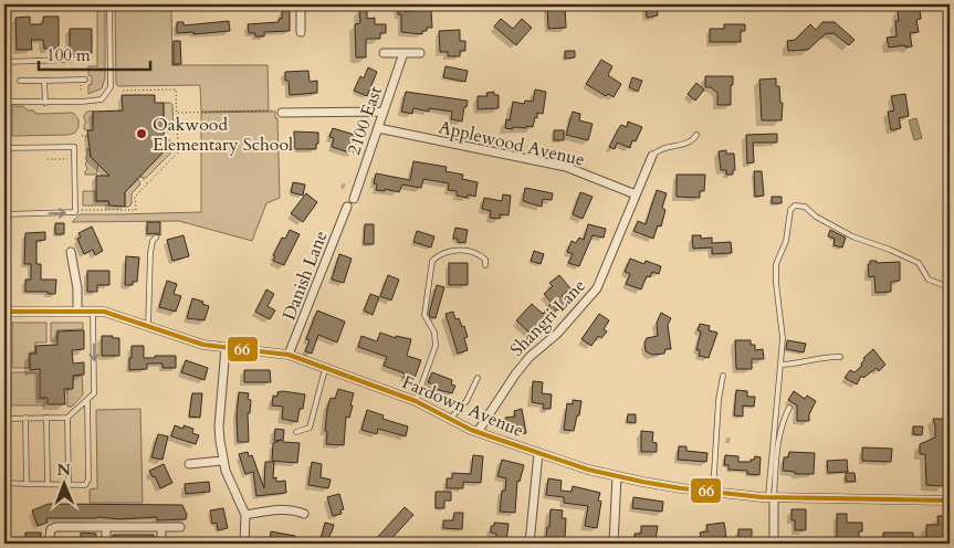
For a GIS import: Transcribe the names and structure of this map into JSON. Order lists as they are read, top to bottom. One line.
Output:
{"streets":{"street":["2100 East","Applewood Avenue","Danish Lane","Shangri Lane","Fardown Avenue"]},"crossings":[["2100 East","Applewood Avenue"],["Applewood Avenue","Shangri Lane"],["Danish Lane","Fardown Avenue"],["Shangri Lane","Fardown Avenue"]],"places":["Oakwood Elementary School"],"lines":["transit line 66"],"scale_bar":"100 m","north":"top"}
